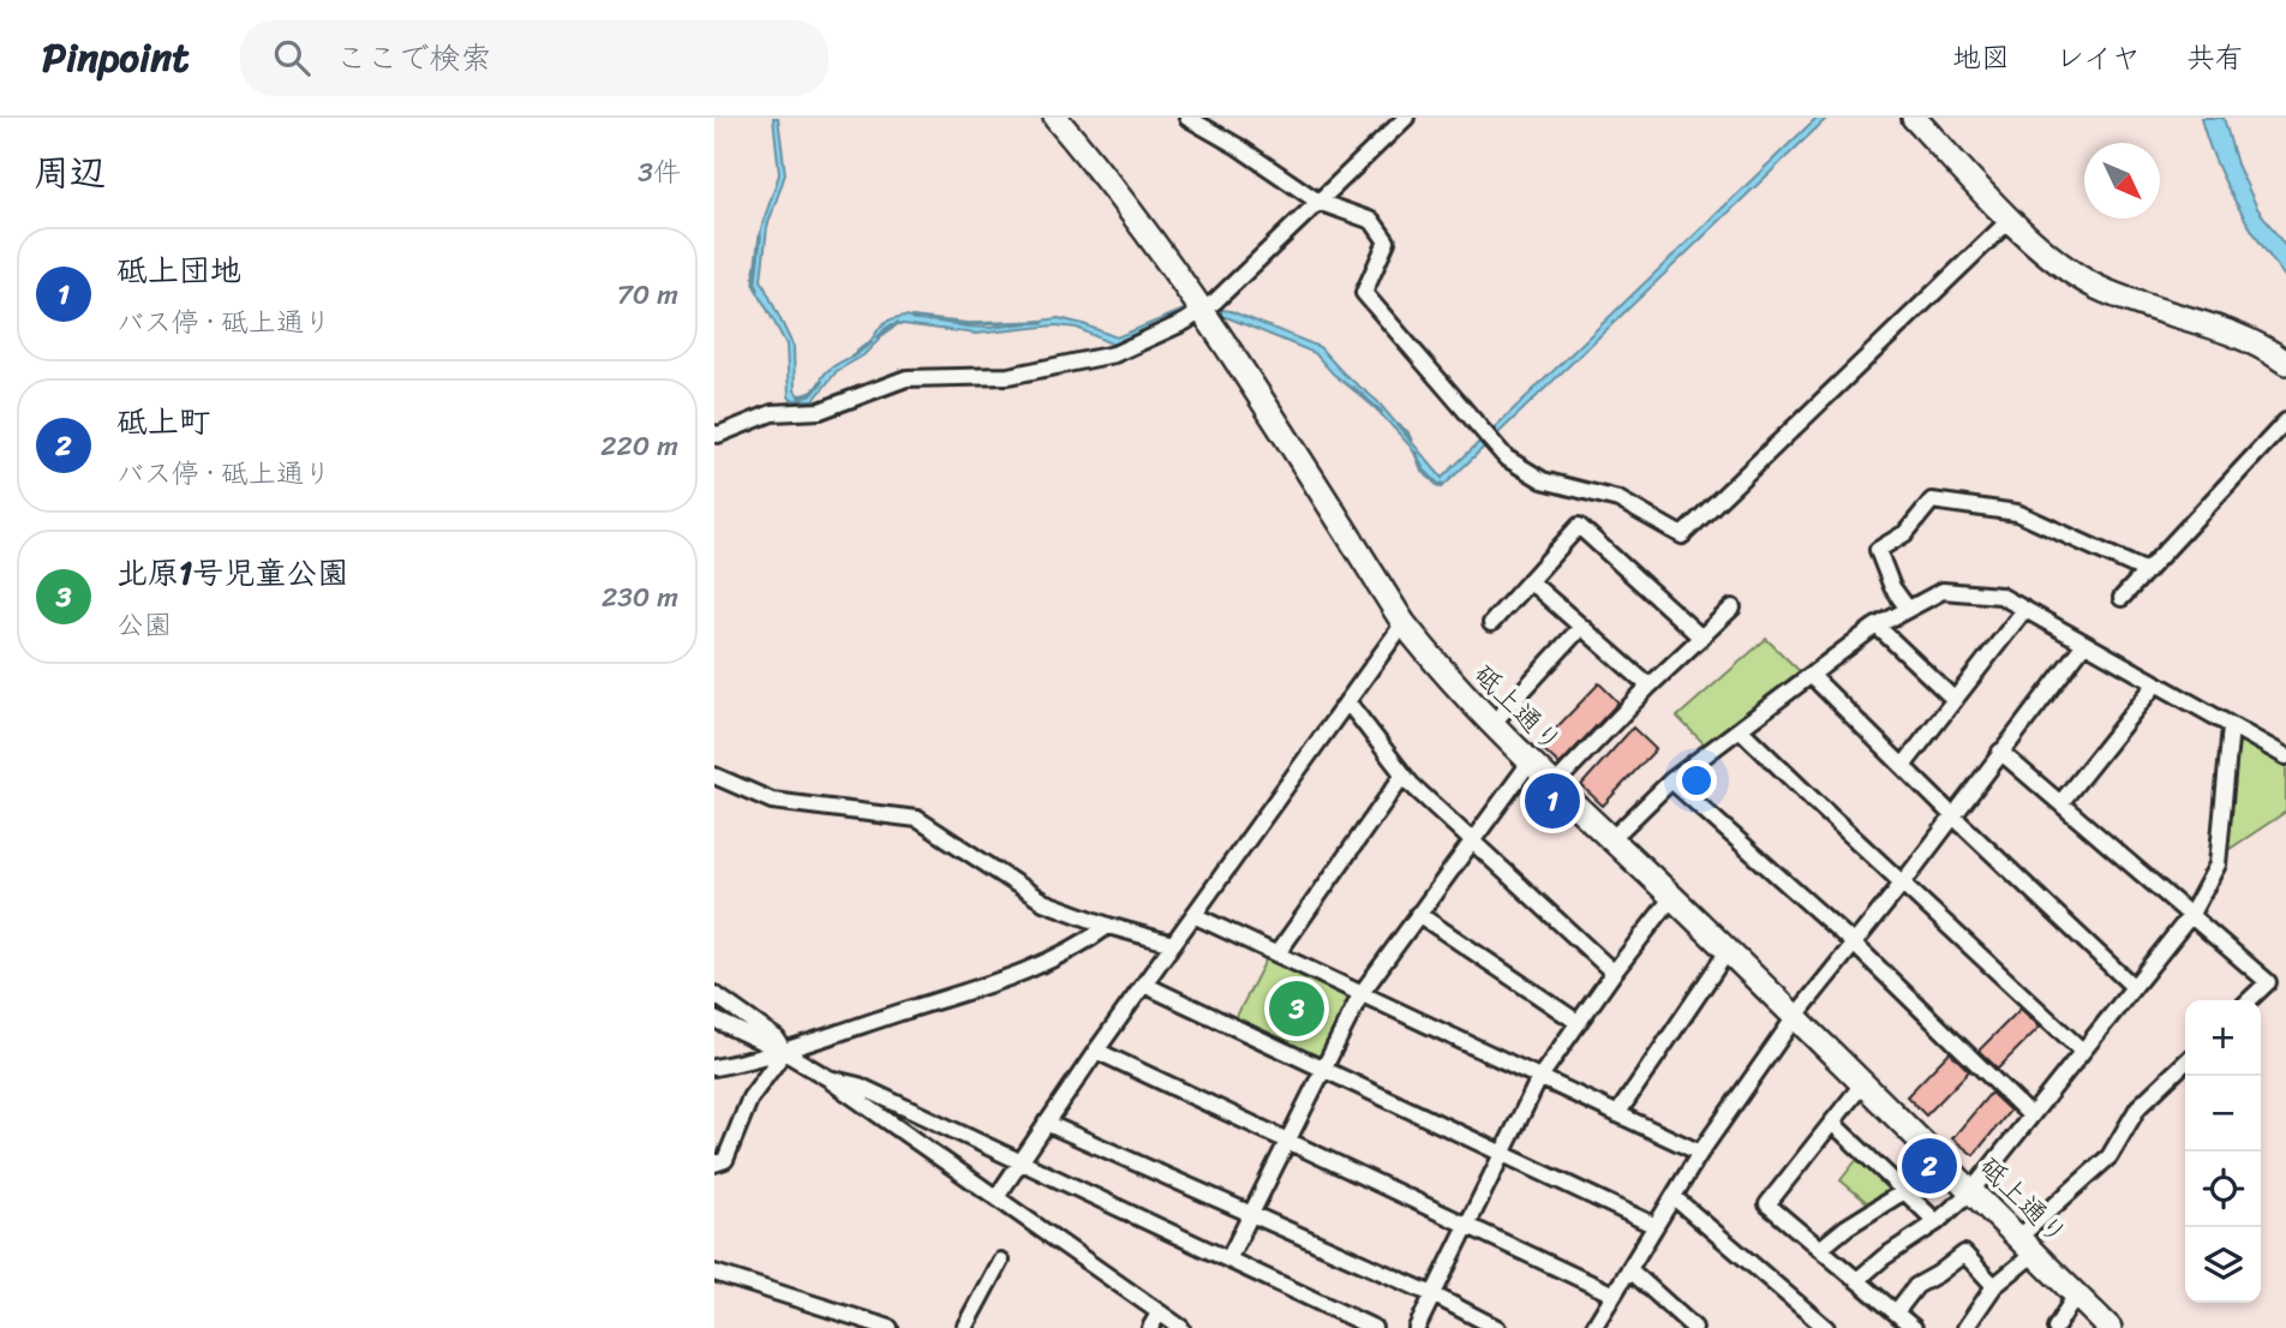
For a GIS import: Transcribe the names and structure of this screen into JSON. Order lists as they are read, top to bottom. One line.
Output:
{"streets":{"street":["砥上通り"]},"north":"bottom right","page":{"header":"Pinpoint","search":"ここで検索","nav":["地図","レイヤ","共有"],"heading":["周辺","3件"],"list":[{"mark":"1","name":"砥上団地","note":"バス停 · 砥上通り","value":"70 m"},{"mark":"2","name":"砥上町","note":"バス停 · 砥上通り","value":"220 m"},{"mark":"3","name":"北原1号児童公園","note":"公園","value":"230 m"}],"pins":["1","3","2"],"map_buttons":["+","−"]}}
